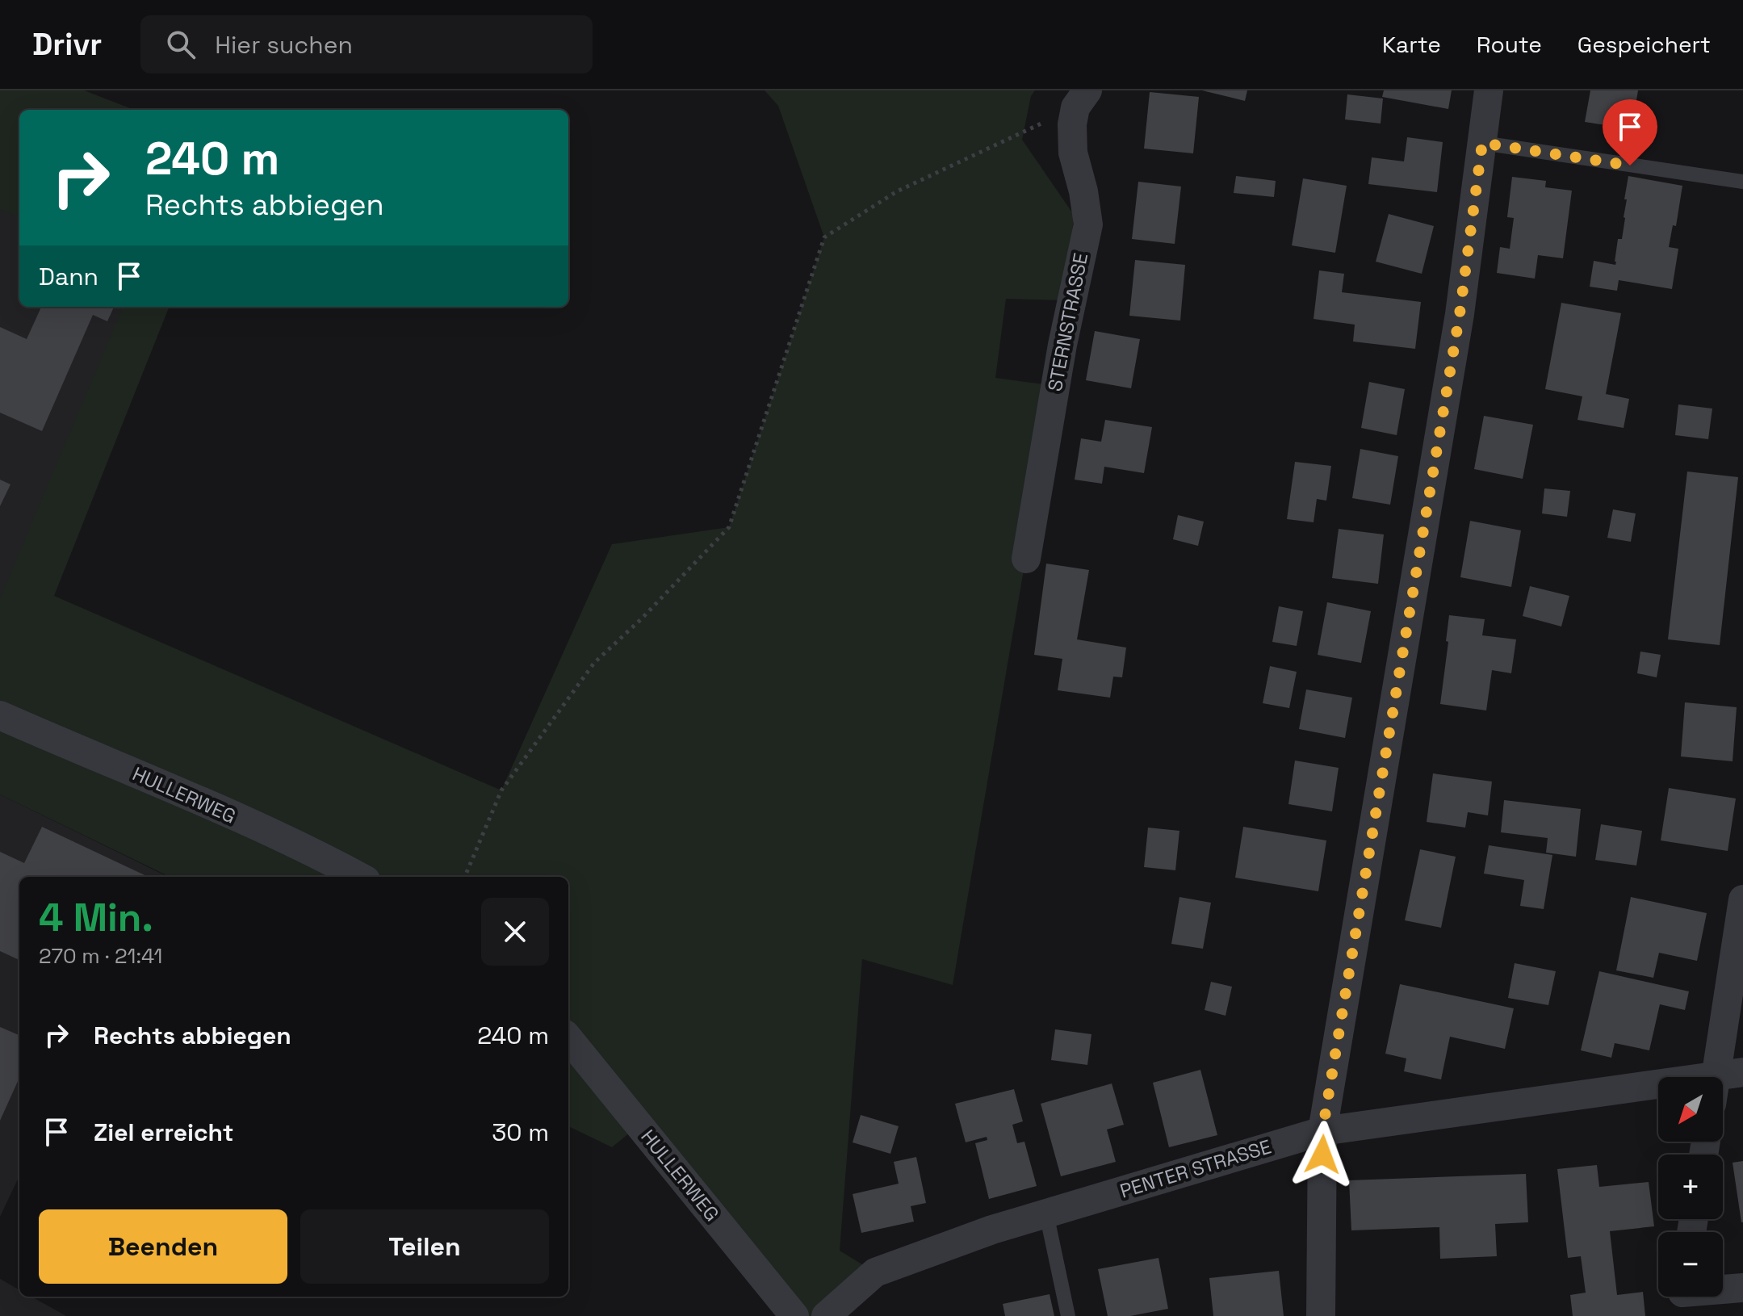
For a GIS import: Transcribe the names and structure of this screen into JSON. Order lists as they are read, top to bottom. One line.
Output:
{"streets":{"street":["STERNSTRASSE","HULLERWEG","PENTER STRASSE"]},"north":"bottom left","page":{"header":"Drivr","search":"Hier suchen","nav":["Karte","Route","Gespeichert"],"turn":["240 m","Rechts abbiegen"],"then":"Dann","heading":["4 Min.","270 m · 21:41"],"list":[{"name":"Rechts abbiegen","value":"240 m"},{"name":"Ziel erreicht","value":"30 m"}],"map_buttons":["+","−"],"buttons":["Beenden","Teilen"]}}
